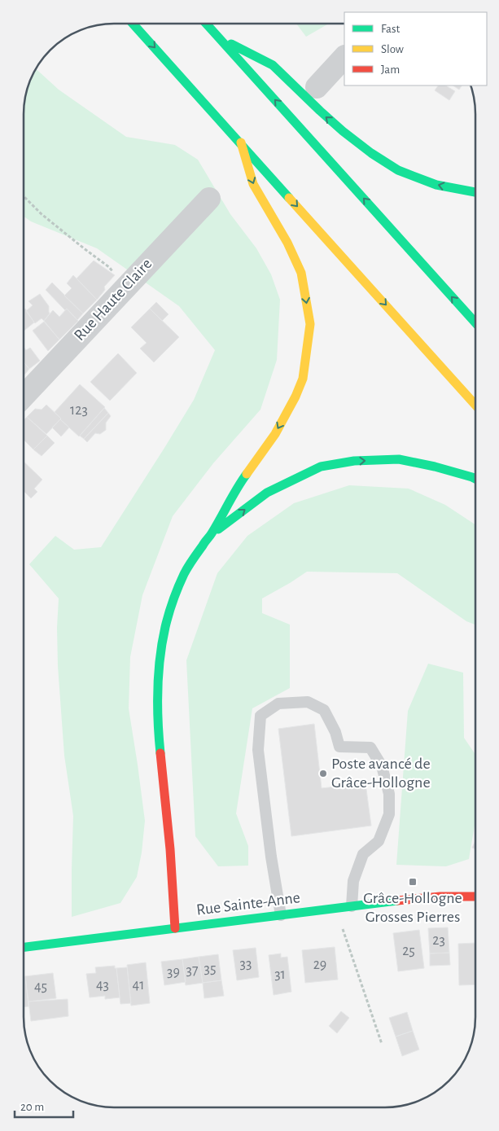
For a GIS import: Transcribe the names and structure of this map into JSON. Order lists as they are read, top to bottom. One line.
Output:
{"streets":{"main road":["Rue Sainte-Anne"],"street":["Rue Haute Claire"]},"places":{"other":["Poste avancé de Grâce-Hollogne"],"transit":["Grâce-Hollogne Grosses Pierres"]},"house_numbers":["123","23","25","33","29","35","37","39","31","43","41","45"],"legend":["Fast","Slow","Jam"],"scale_bar":"20 m"}
